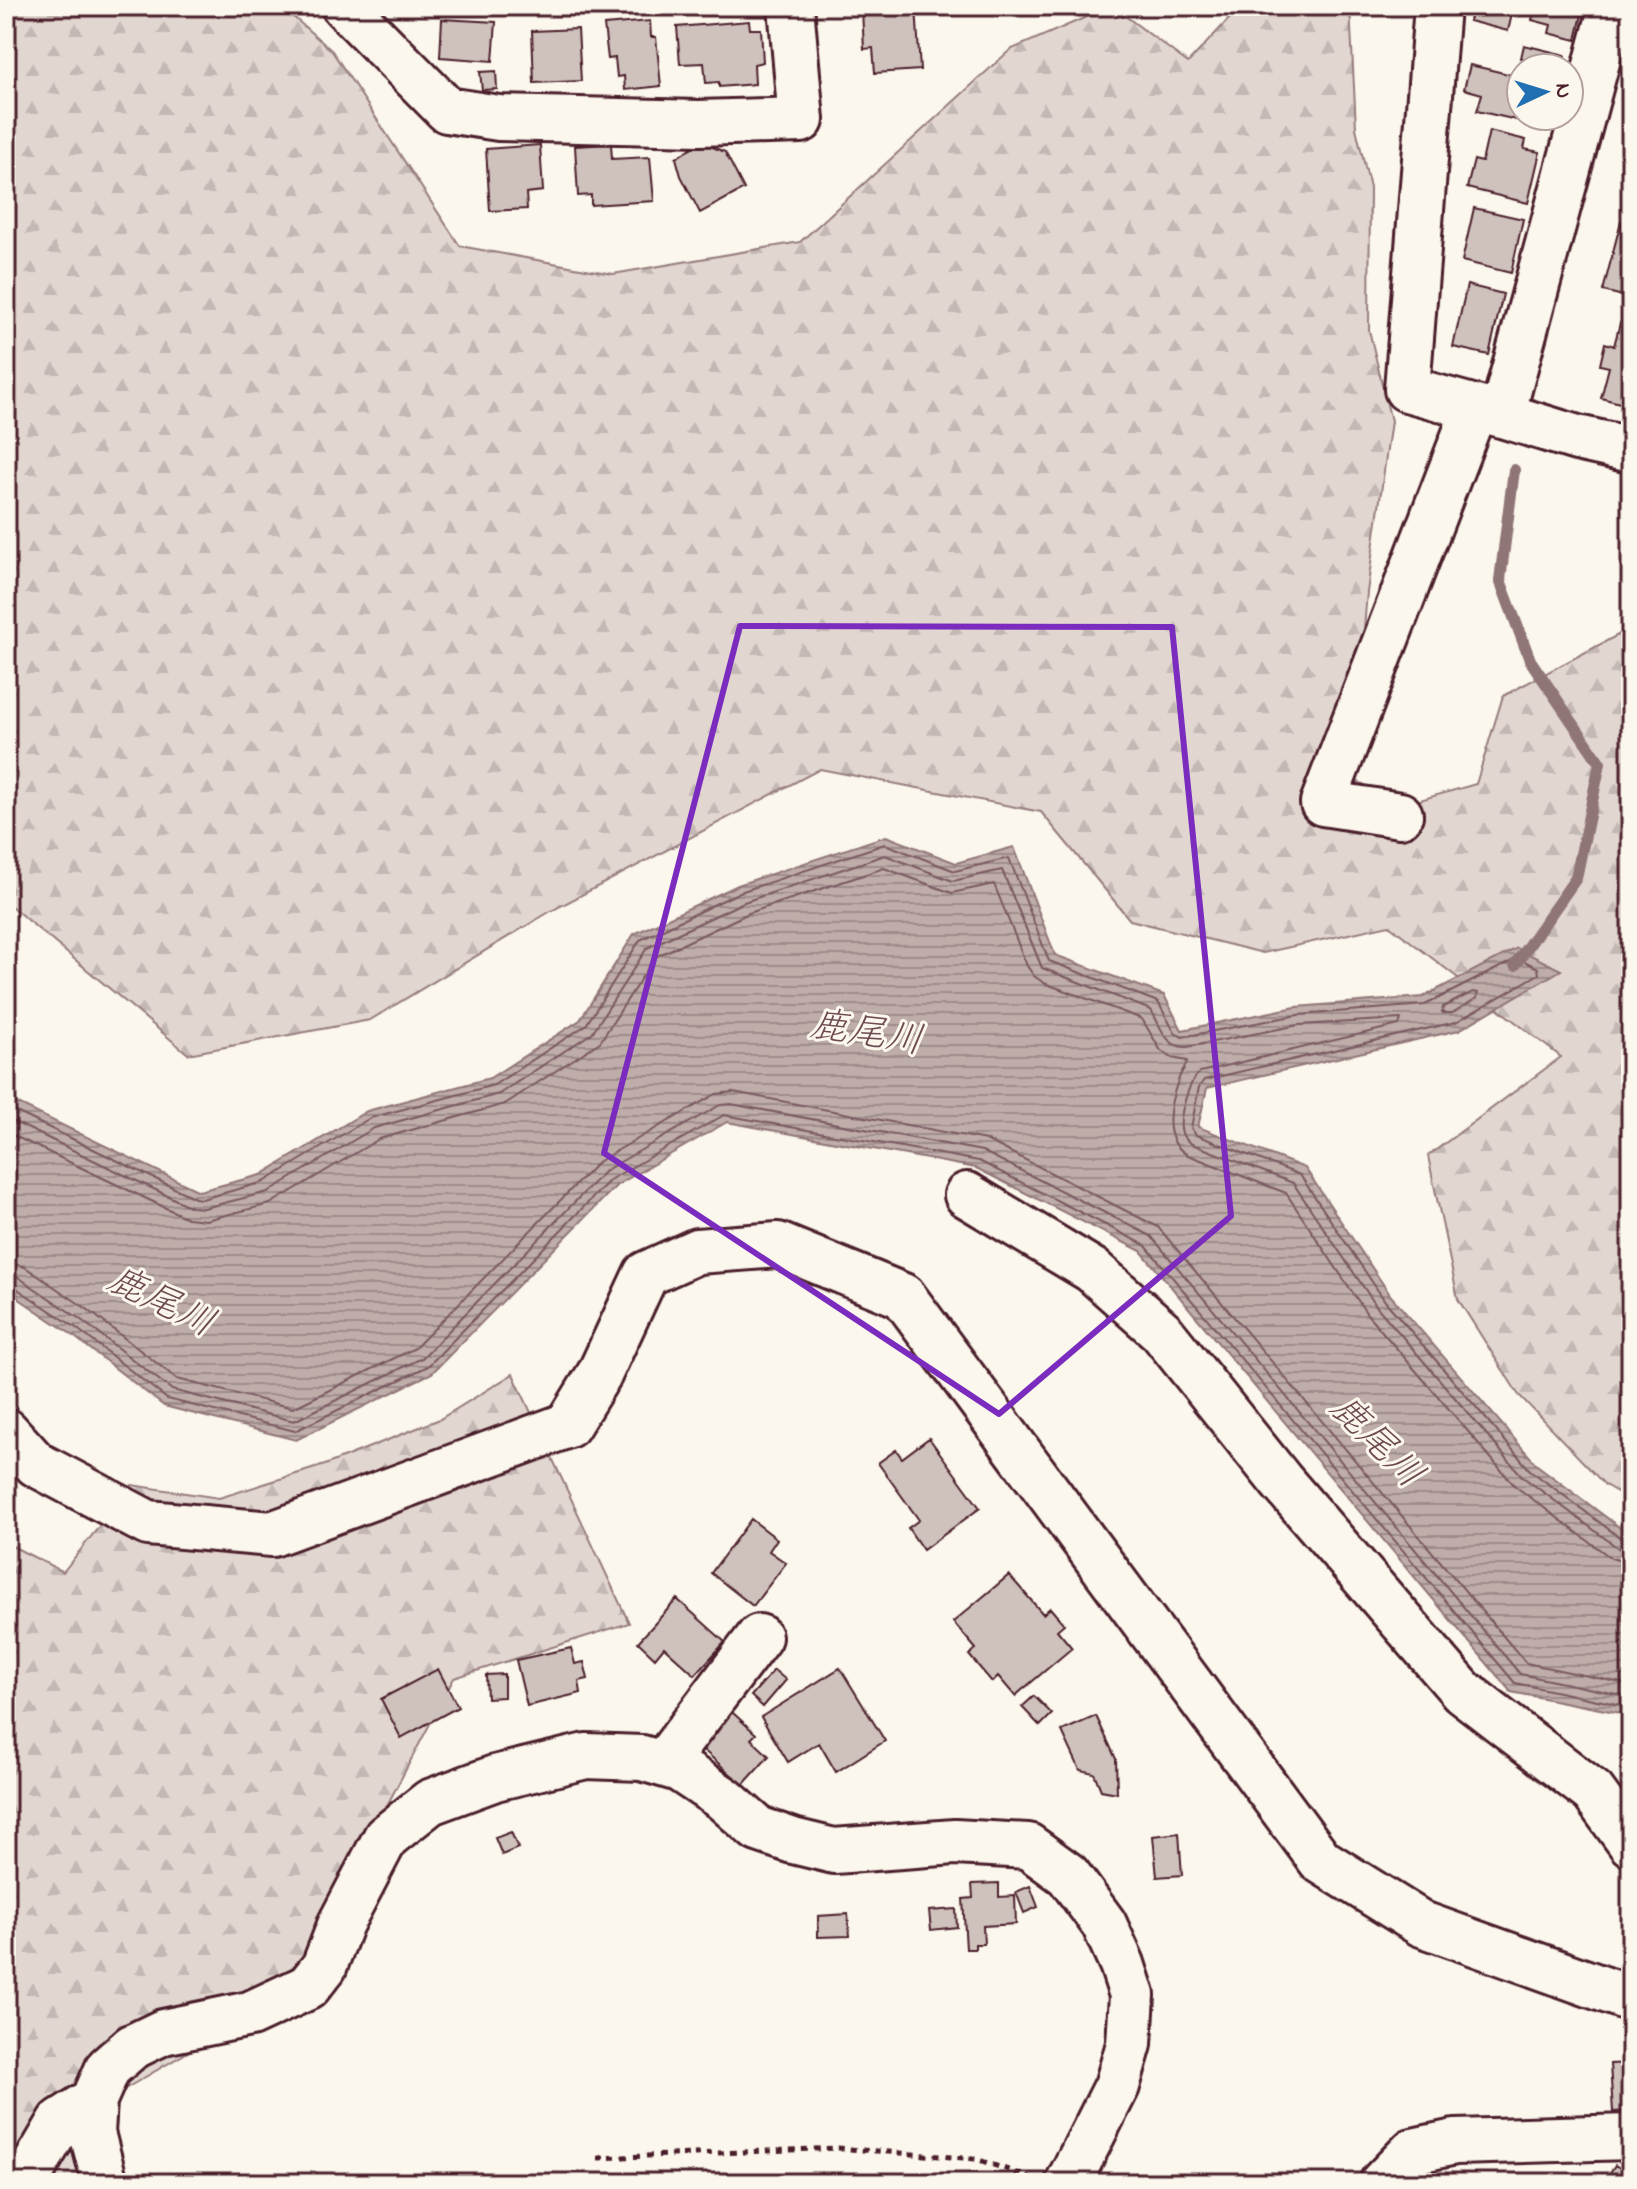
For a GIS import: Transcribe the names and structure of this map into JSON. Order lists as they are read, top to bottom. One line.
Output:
{"water":["鹿尾川"],"north":"right"}
